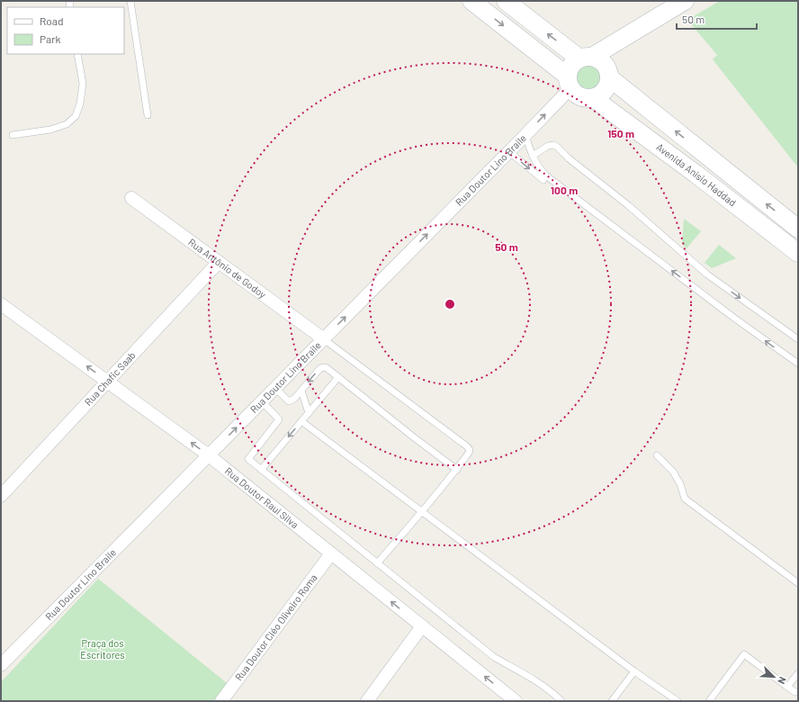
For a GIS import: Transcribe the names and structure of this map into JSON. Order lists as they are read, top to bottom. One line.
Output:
{"streets":{"main road":["Avenida Anísio Haddad"],"street":["Rua Doutor Lino Braile","Rua Antônio de Godoy","Rua Chafic Saab","Rua Doutor Raul Silva","Rua Doutor Cléo Oliveiro Roma"]},"crossings":[["Rua Doutor Lino Braile","Avenida Anísio Haddad"],["Rua Doutor Lino Braile","Rua Antônio de Godoy"],["Rua Doutor Lino Braile","Rua Doutor Raul Silva"],["Rua Antônio de Godoy","Rua Chafic Saab"],["Rua Chafic Saab","Rua Doutor Raul Silva"],["Rua Doutor Raul Silva","Rua Doutor Cléo Oliveiro Roma"]],"one_way":["Rua Doutor Lino Braile","Rua Doutor Raul Silva"],"parks":["Praça dos Escritores"],"legend":["Road","Park"],"scale_bar":"50 m","north":"bottom right","rings":["150 m","100 m","50 m"]}
